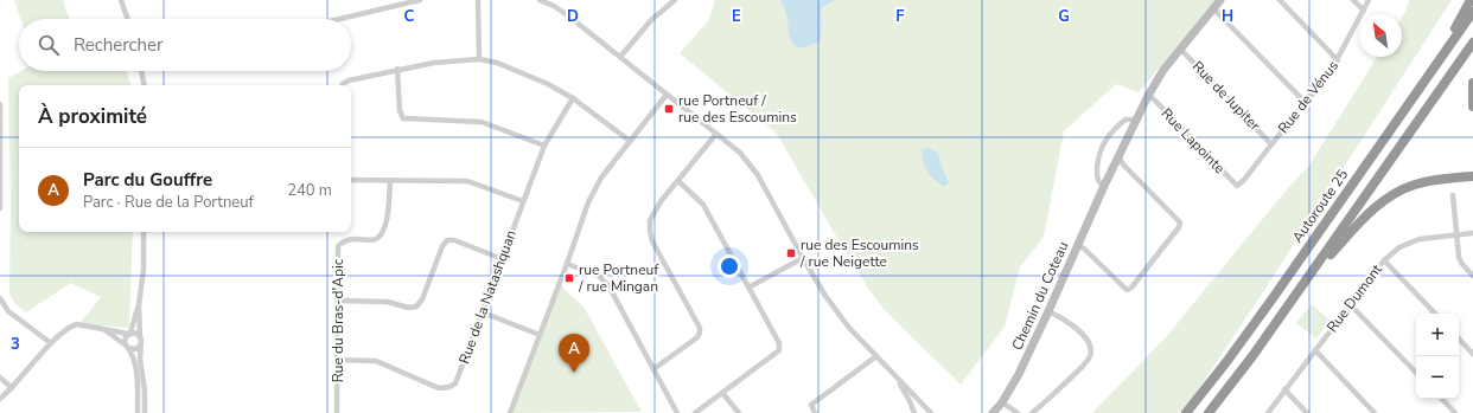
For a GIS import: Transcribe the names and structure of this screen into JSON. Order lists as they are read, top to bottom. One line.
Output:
{"streets":{"highway":["Autoroute 25"],"street":["Rue de Jupiter","Rue de Vénus","Rue Lapointe","Chemin du Coteau","Rue de la Natashquan","Rue Dumont","Rue du Bras-d'Apic"]},"crossings":[["Rue de Jupiter","Rue de Vénus"],["Rue de Jupiter","Chemin du Coteau"],["Rue de Vénus","Rue Lapointe"],["Rue Lapointe","Chemin du Coteau"],["Rue de la Natashquan","Rue du Bras-d'Apic"]],"places":{"transit":["rue Portneuf / rue des Escoumins","rue des Escoumins / rue Neigette","rue Portneuf / rue Mingan"]},"north":"top left","page":{"search":"Rechercher","heading":"À proximité","list":[{"mark":"A","name":"Parc du Gouffre","note":"Parc · Rue de la Portneuf","value":"240 m"}],"map_buttons":["+","−"],"pins":"A"},"grid":{"columns":["C","D","E","F","G","H"],"rows":["3"]}}
